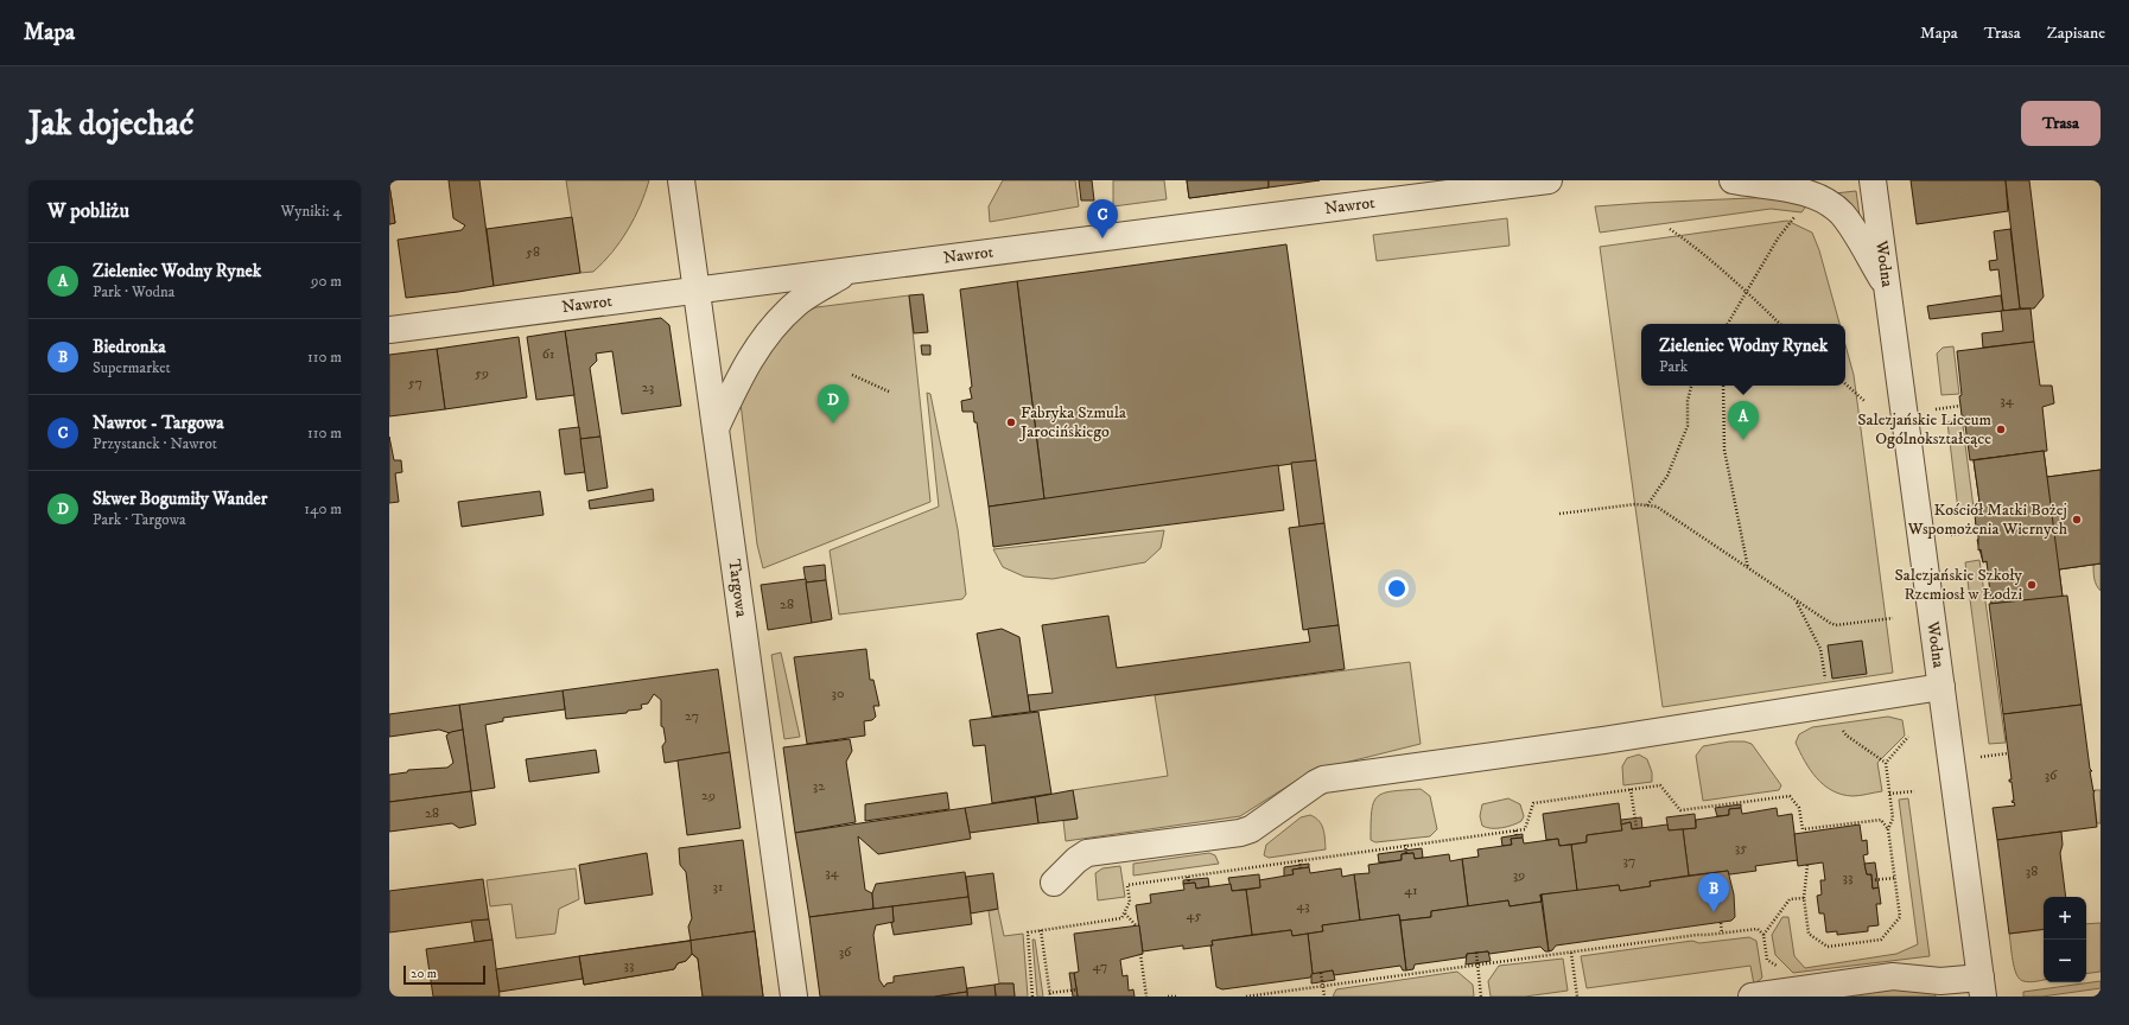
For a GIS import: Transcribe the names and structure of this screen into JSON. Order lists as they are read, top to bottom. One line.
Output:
{"streets":{"street":["Nawrot","Wodna","Targowa"]},"crossings":[["Nawrot","Targowa"]],"places":["Fabryka Szmula Jarocińskiego","Salezjańskie Liceum Ogólnokształcące","Kościół Matki Bożej Wspomożenia Wiernych","Salezjańskie Szkoły Rzemiosł w Łodzi"],"house_numbers":["58","61","59","57","23","34","28","30","27","36","32","29","28","35","37","38","34","39","33","31","41","43","45","36","33","47"],"scale_bar":"20 m","page":{"header":"Mapa","nav":["Mapa","Trasa","Zapisane"],"buttons":"Trasa","title":"Jak dojechać","heading":["W pobliżu","Wyniki: 4"],"pins":["C","D","A","B"],"list":[{"mark":"A","name":"Zieleniec Wodny Rynek","note":"Park · Wodna","value":"90 m"},{"mark":"B","name":"Biedronka","note":"Supermarket","value":"110 m"},{"mark":"C","name":"Nawrot - Targowa","note":"Przystanek · Nawrot","value":"110 m"},{"mark":"D","name":"Skwer Bogumiły Wander","note":"Park · Targowa","value":"140 m"}],"popup":["Zieleniec Wodny Rynek","Park"],"map_buttons":["+","−"],"scale":"20 m"}}
